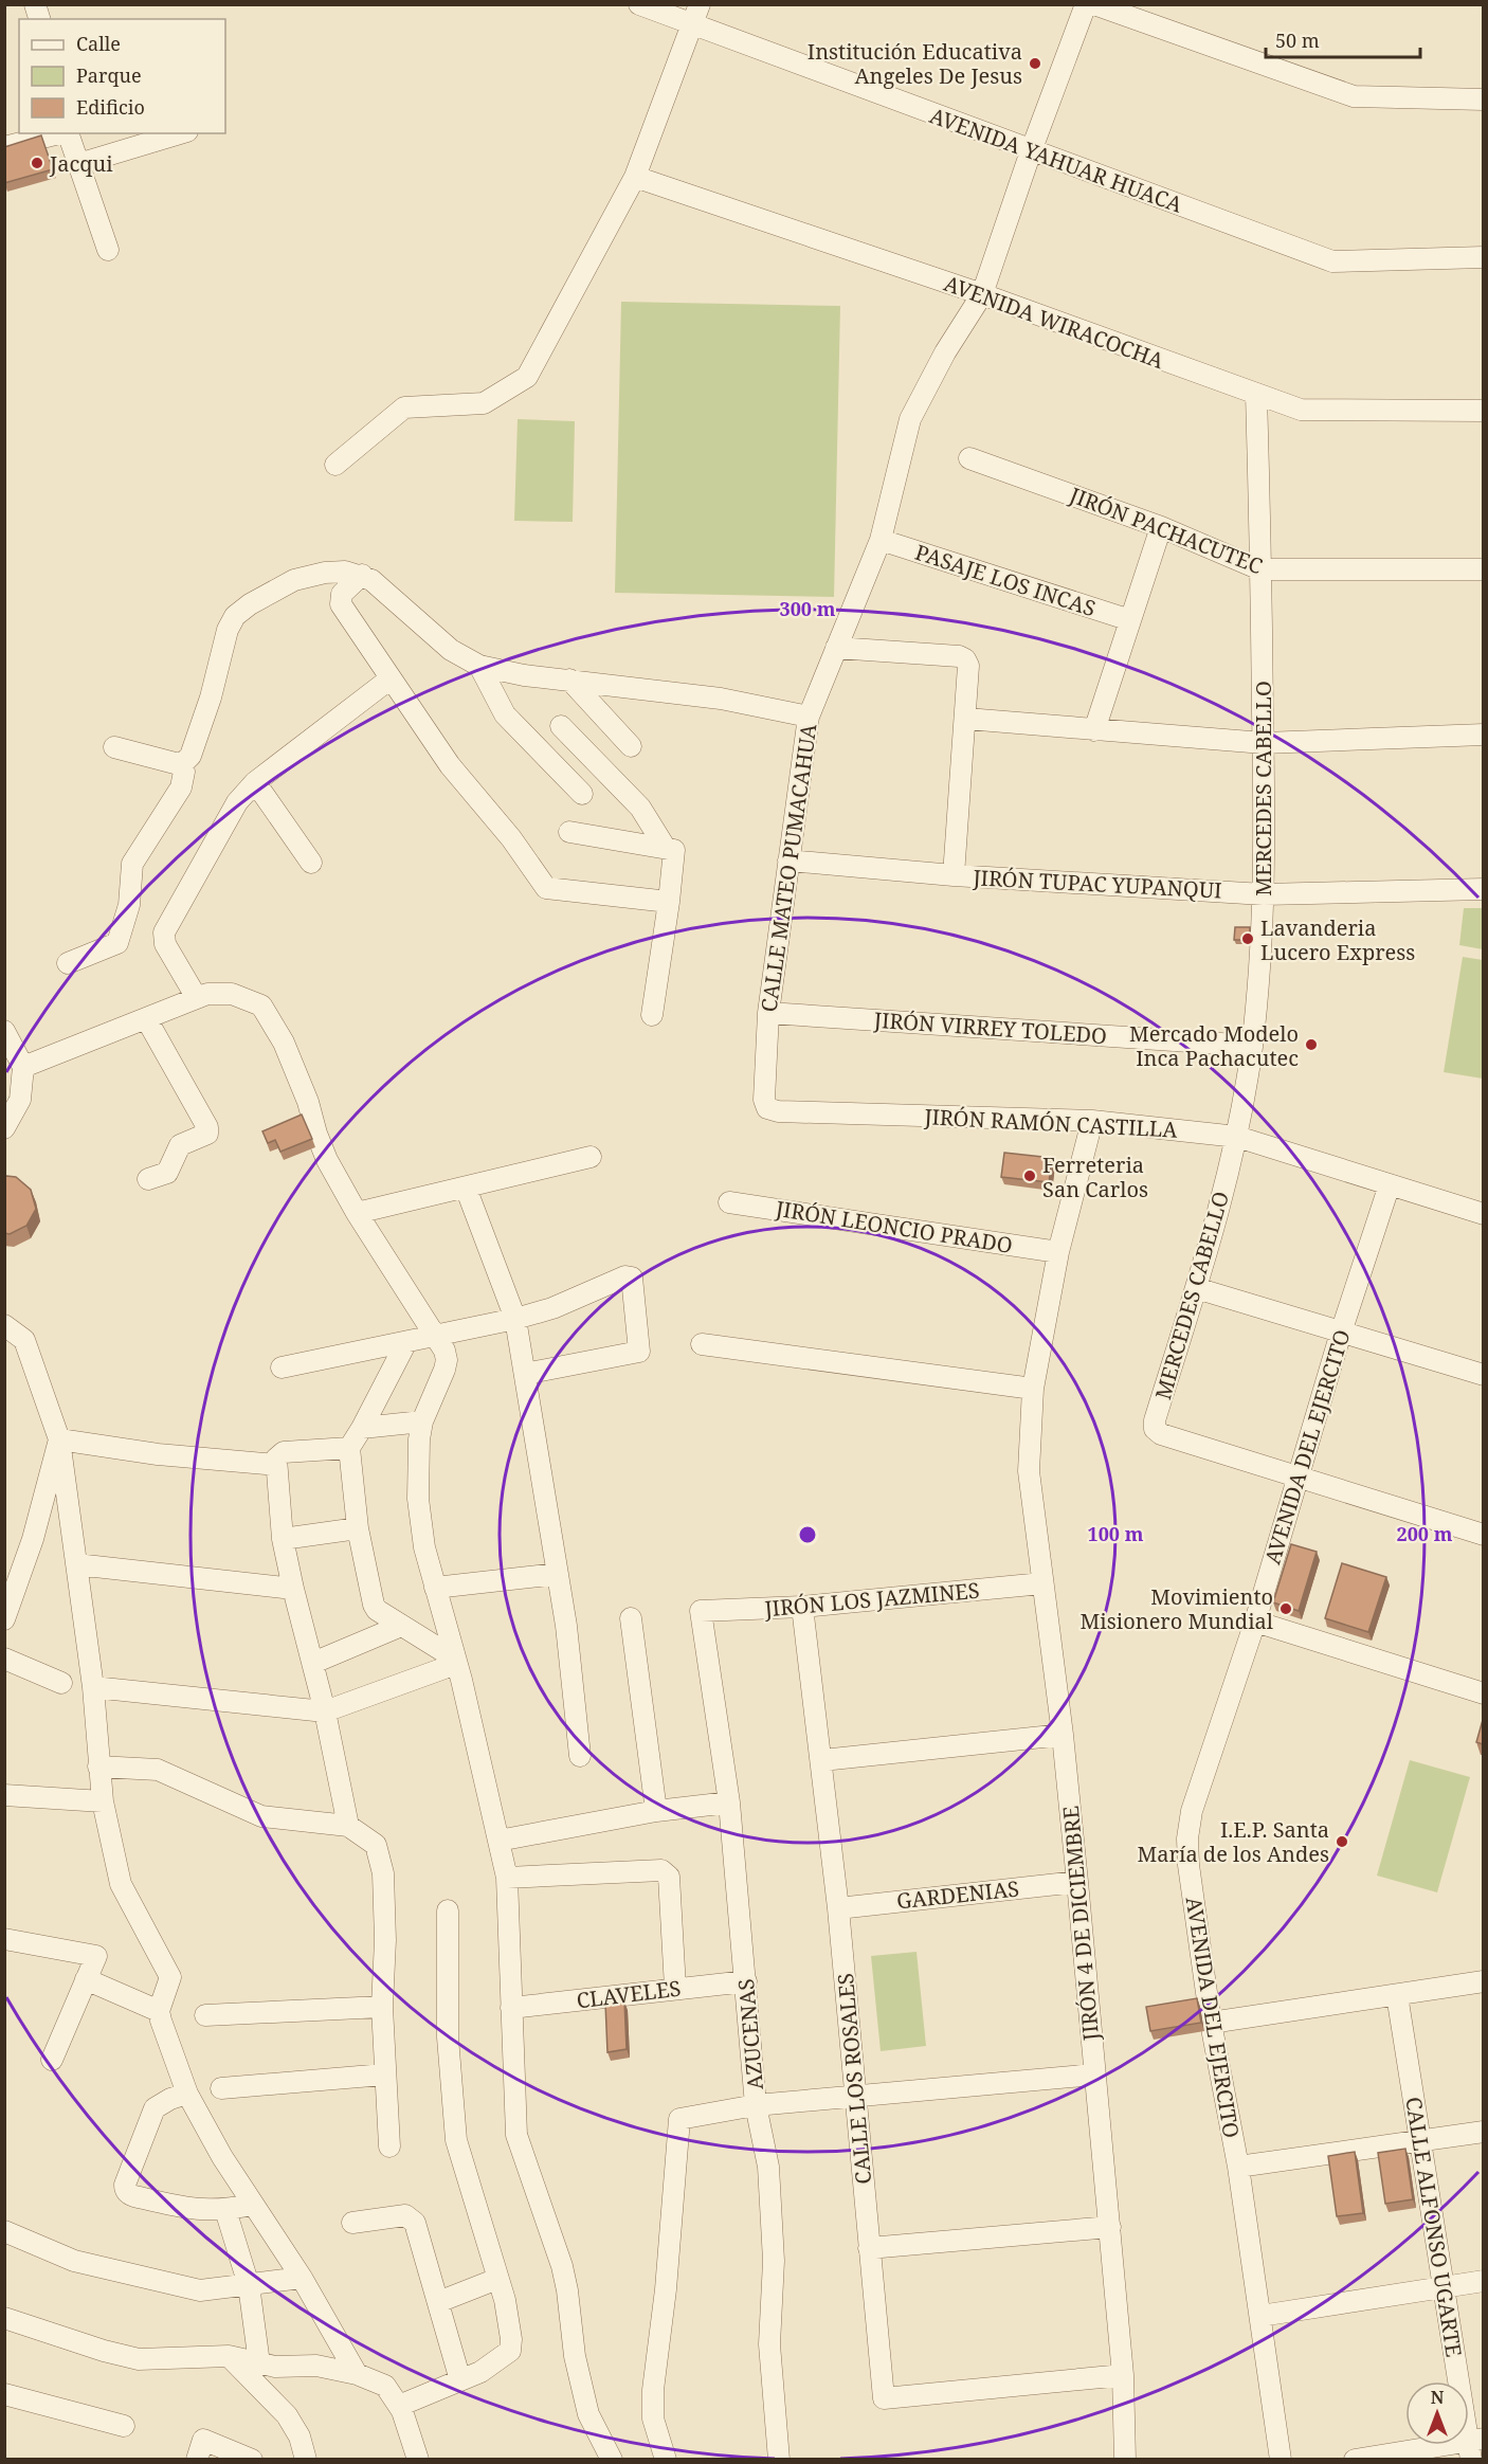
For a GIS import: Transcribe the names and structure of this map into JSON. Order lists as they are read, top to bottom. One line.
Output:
{"streets":{"street":["AVENIDA YAHUAR HUACA","AVENIDA WIRACOCHA","JIRÓN PACHACUTEC","PASAJE LOS INCAS","MERCEDES CABELLO","CALLE MATEO PUMACAHUA","JIRÓN TUPAC YUPANQUI","JIRÓN VIRREY TOLEDO","JIRÓN RAMÓN CASTILLA","JIRÓN LEONCIO PRADO","AVENIDA DEL EJERCITO","JIRÓN LOS JAZMINES","GARDENIAS","JIRÓN 4 DE DICIEMBRE","CLAVELES","AZUCENAS","CALLE LOS ROSALES","CALLE ALFONSO UGARTE"]},"crossings":[["AVENIDA YAHUAR HUACA","CALLE MATEO PUMACAHUA"],["AVENIDA WIRACOCHA","MERCEDES CABELLO"],["AVENIDA WIRACOCHA","CALLE MATEO PUMACAHUA"],["JIRÓN PACHACUTEC","MERCEDES CABELLO"],["PASAJE LOS INCAS","CALLE MATEO PUMACAHUA"],["MERCEDES CABELLO","JIRÓN TUPAC YUPANQUI"],["MERCEDES CABELLO","JIRÓN VIRREY TOLEDO"],["MERCEDES CABELLO","JIRÓN RAMÓN CASTILLA"],["MERCEDES CABELLO","AVENIDA DEL EJERCITO"],["CALLE MATEO PUMACAHUA","JIRÓN TUPAC YUPANQUI"],["CALLE MATEO PUMACAHUA","JIRÓN VIRREY TOLEDO"],["CALLE MATEO PUMACAHUA","JIRÓN RAMÓN CASTILLA"],["JIRÓN RAMÓN CASTILLA","AVENIDA DEL EJERCITO"],["JIRÓN RAMÓN CASTILLA","JIRÓN 4 DE DICIEMBRE"],["JIRÓN LEONCIO PRADO","JIRÓN 4 DE DICIEMBRE"],["JIRÓN LOS JAZMINES","JIRÓN 4 DE DICIEMBRE"],["JIRÓN LOS JAZMINES","AZUCENAS"],["JIRÓN LOS JAZMINES","CALLE LOS ROSALES"],["GARDENIAS","JIRÓN 4 DE DICIEMBRE"],["GARDENIAS","CALLE LOS ROSALES"],["JIRÓN 4 DE DICIEMBRE","CALLE LOS ROSALES"],["CLAVELES","AZUCENAS"]],"places":["Institución Educativa Angeles De Jesus","Jacqui","Lavanderia Lucero Express","Mercado Modelo Inca Pachacutec","Ferreteria San Carlos","Movimiento Misionero Mundial","I.E.P. Santa María de los Andes"],"legend":["Calle","Parque","Edificio"],"scale_bar":"50 m","north":"top","rings":["300 m","100 m","200 m"]}
